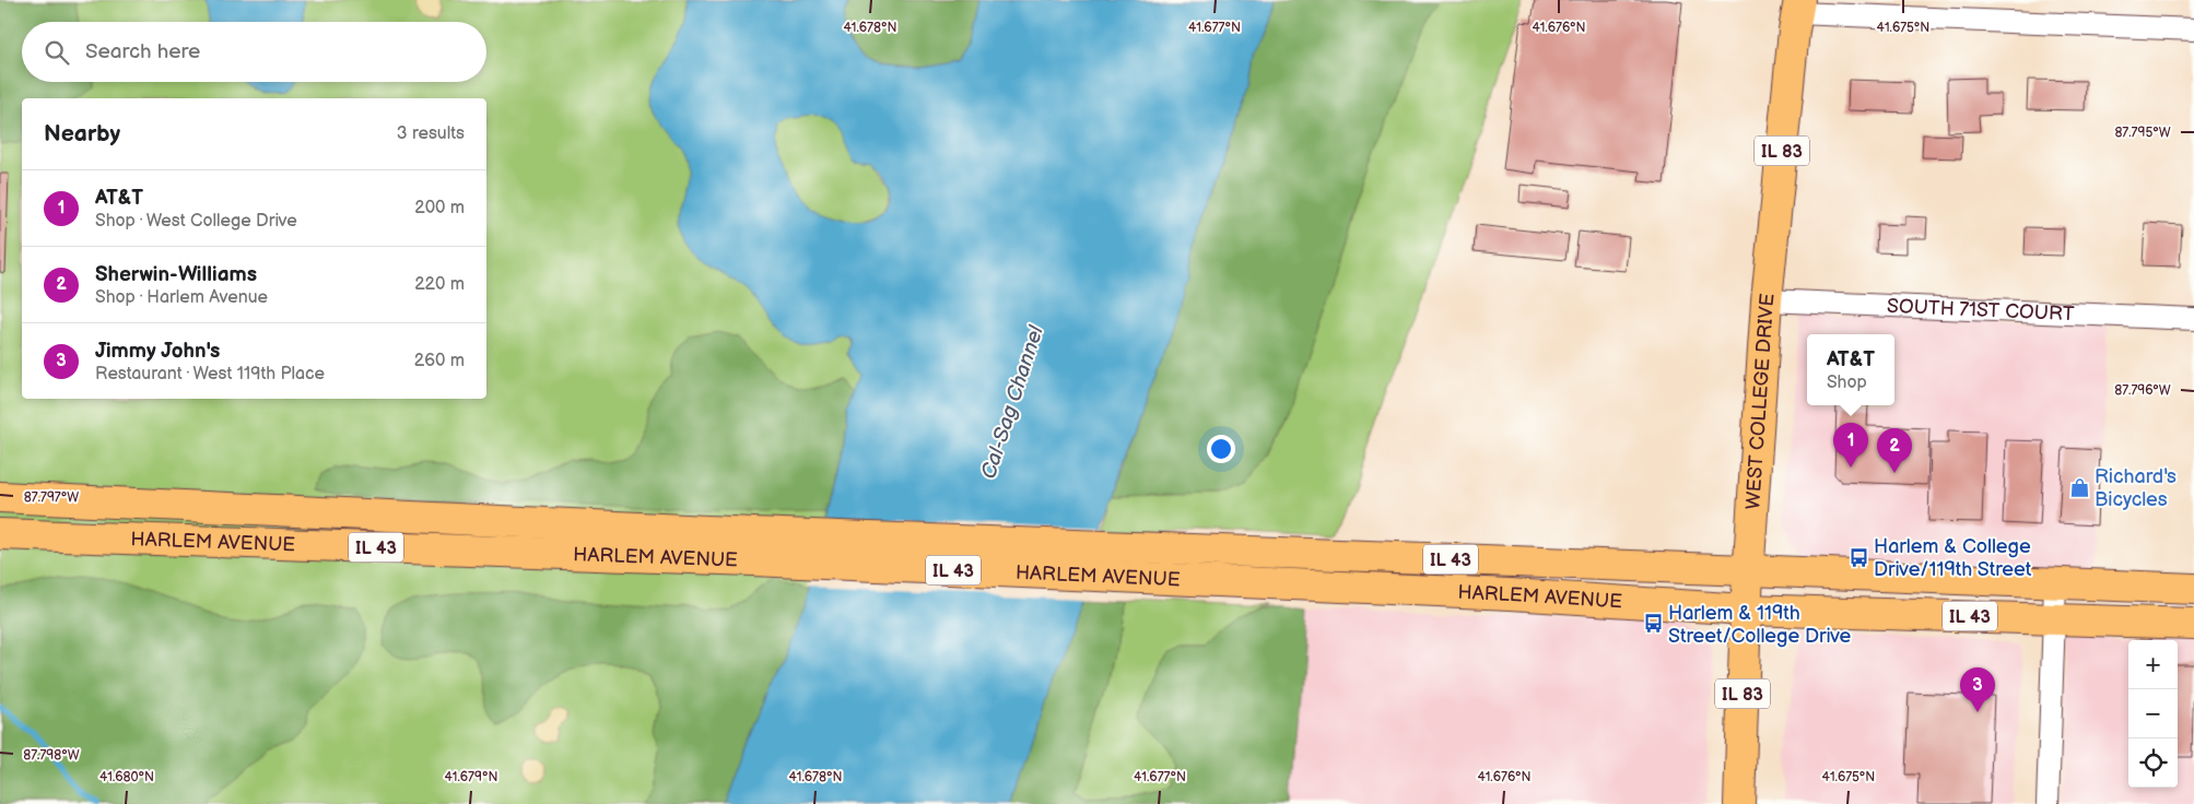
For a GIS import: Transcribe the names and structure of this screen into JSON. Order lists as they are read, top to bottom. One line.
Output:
{"streets":{"main road":["IL 83","WEST COLLEGE DRIVE","HARLEM AVENUE","IL 43"],"street":["SOUTH 71ST COURT"]},"crossings":[["SOUTH 71ST COURT","WEST COLLEGE DRIVE"],["WEST COLLEGE DRIVE","HARLEM AVENUE"]],"water":["Cal-Sag Channel"],"places":{"shop":["Richard's Bicycles"],"bus stop":["Harlem & College Drive/119th Street","Harlem & 119th Street/College Drive"]},"page":{"search":"Search here","heading":["Nearby","3 results"],"list":[{"mark":"1","name":"AT&T","note":"Shop · West College Drive","value":"200 m"},{"mark":"2","name":"Sherwin-Williams","note":"Shop · Harlem Avenue","value":"220 m"},{"mark":"3","name":"Jimmy John's","note":"Restaurant · West 119th Place","value":"260 m"}],"popup":["AT&T","Shop"],"pins":["1","2","3"],"map_buttons":["+","−"]},"coordinates":["41.678°N","41.677°N","41.676°N","41.675°N","87.795°W","87.796°W","87.797°W","87.798°W","41.680°N","41.679°N"]}
